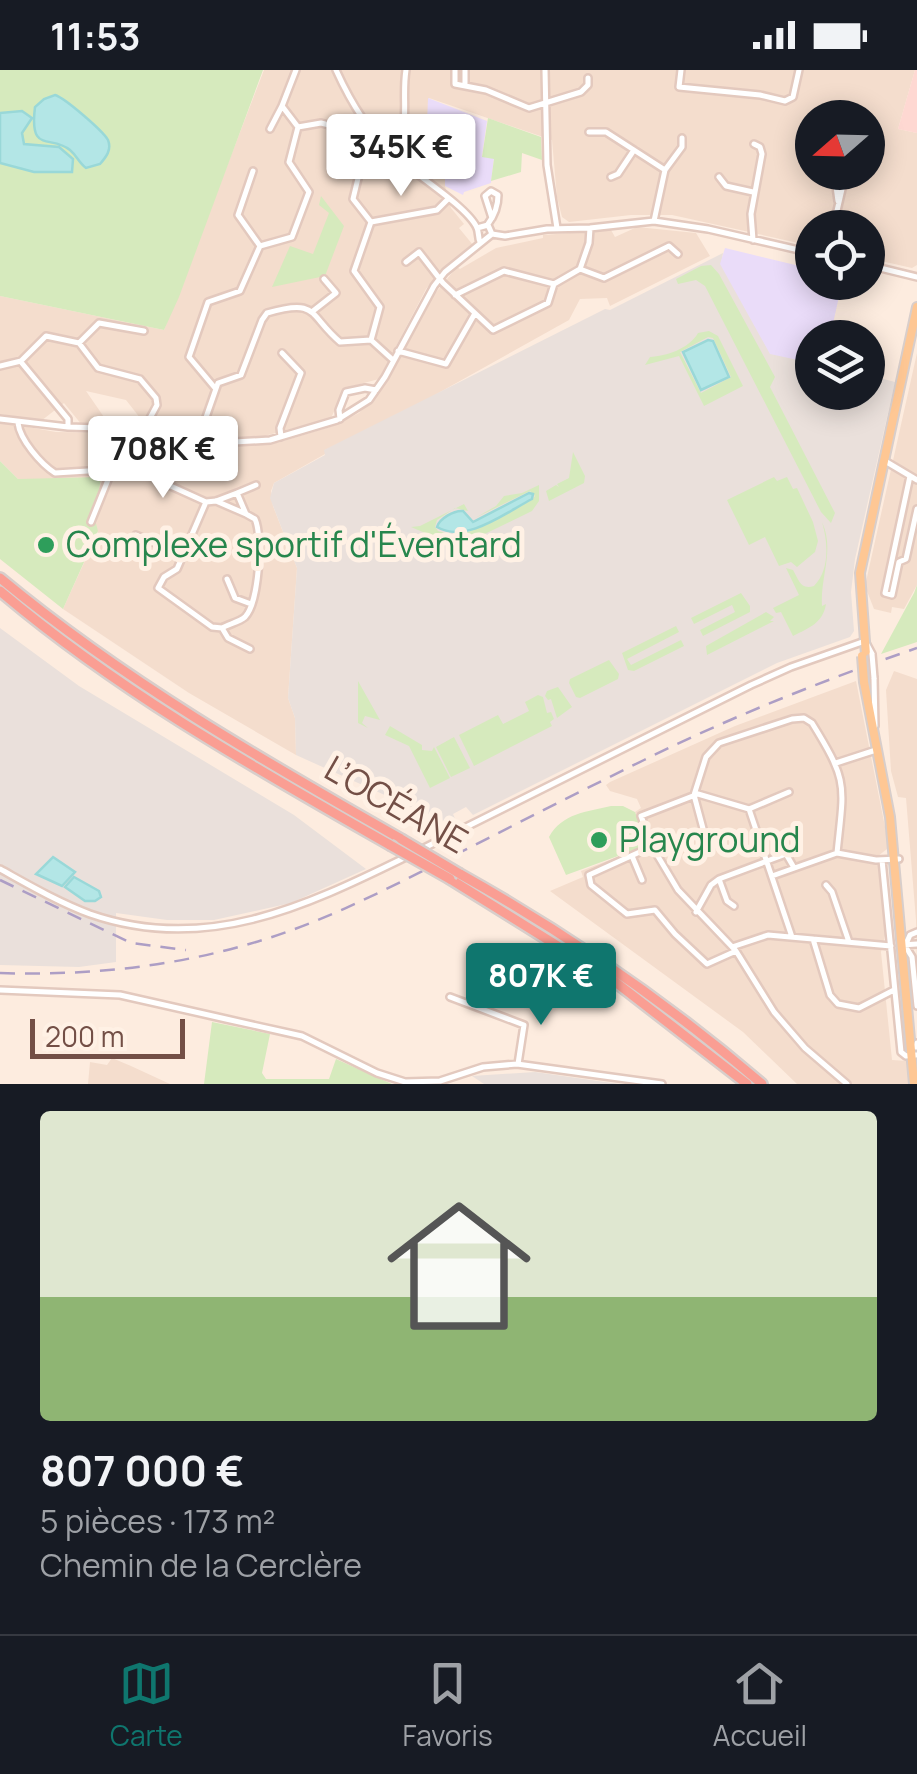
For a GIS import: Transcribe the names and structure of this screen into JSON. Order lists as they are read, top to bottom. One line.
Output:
{"streets":{"highway":["L’OCÉANE"]},"places":["Complexe sportif d'Éventard","Playground"],"scale_bar":"200 m","north":"left","page":{"status":"11:53","price":["345K €","708K €","807K €"],"scale":"200 m","list":[{"name":"807 000 €","note":"5 pièces · 173 m² · Chemin de la Cerclère"}],"tabs":["Carte","Favoris","Accueil"]}}
